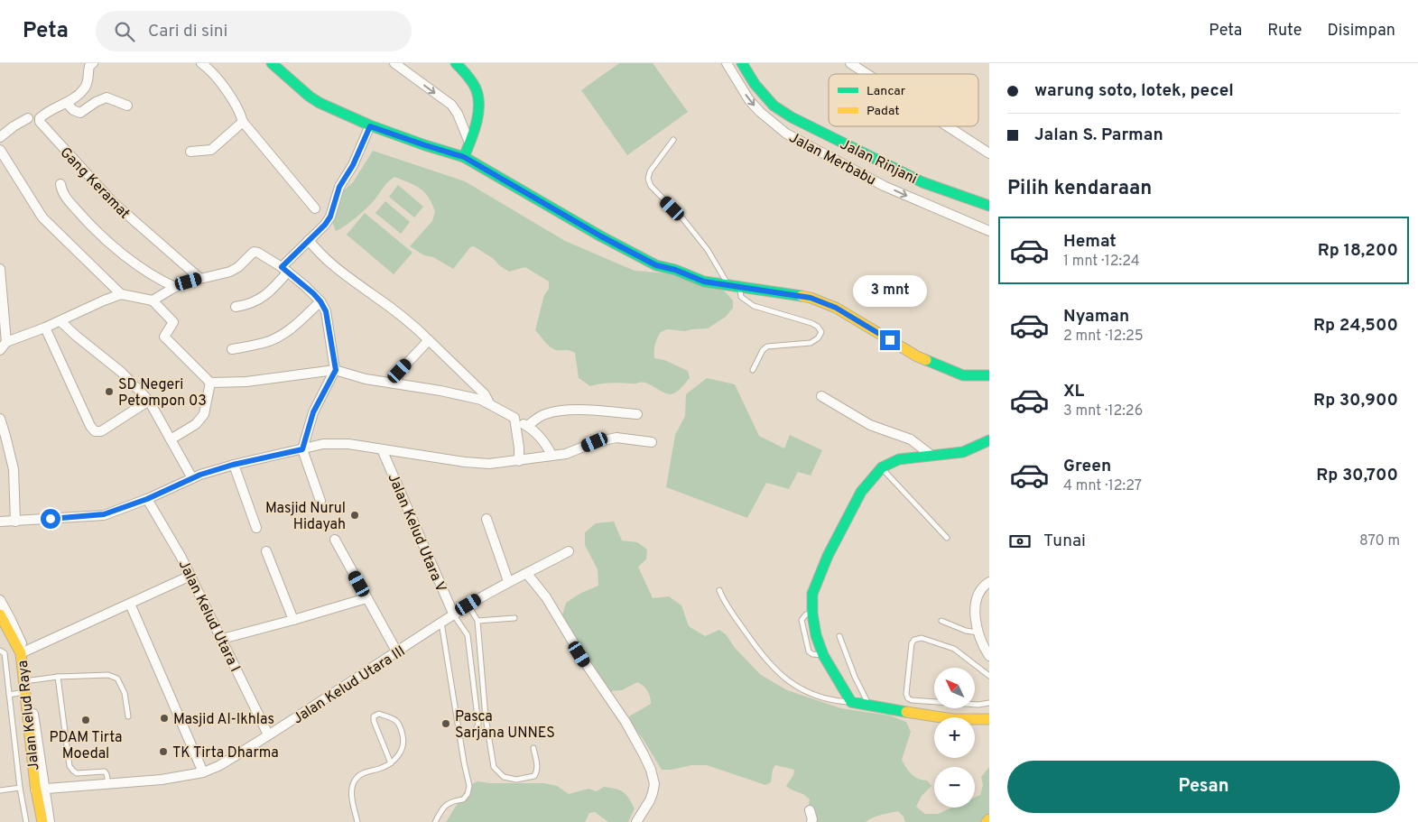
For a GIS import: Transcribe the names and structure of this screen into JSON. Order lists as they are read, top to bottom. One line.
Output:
{"streets":{"main road":["Jalan Rinjani","Jalan Kelud Raya"],"street":["Jalan Merbabu","Gang Keramat","Jalan Kelud Utara V","Jalan Kelud Utara I","Jalan Kelud Utara III"]},"crossings":[["Jalan Kelud Utara V","Jalan Kelud Utara III"],["Jalan Kelud Utara I","Jalan Kelud Utara III"],["Jalan Kelud Utara III","Jalan Kelud Raya"]],"one_way":["Jalan Merbabu"],"places":["SD Negeri Petompon 03","Masjid Nurul Hidayah","Masjid Al-Ikhlas","PDAM Tirta Moedal","Pasca Sarjana UNNES","TK Tirta Dharma"],"legend":["Lancar","Padat"],"north":"top left","page":{"header":"Peta","search":"Cari di sini","nav":["Peta","Rute","Disimpan"],"banner":["warung soto, lotek, pecel","Jalan S. Parman"],"heading":"Pilih kendaraan","list":[{"name":"Hemat","note":"1 mnt · 12:24","value":"Rp 18,200"},{"name":"Nyaman","note":"2 mnt · 12:25","value":"Rp 24,500"},{"name":"XL","note":"3 mnt · 12:26","value":"Rp 30,900"},{"name":"Green","note":"4 mnt · 12:27","value":"Rp 30,700"}],"bubble":"3 mnt","pay":["Tunai","870 m"],"map_buttons":["+","−"],"buttons":"Pesan"}}
